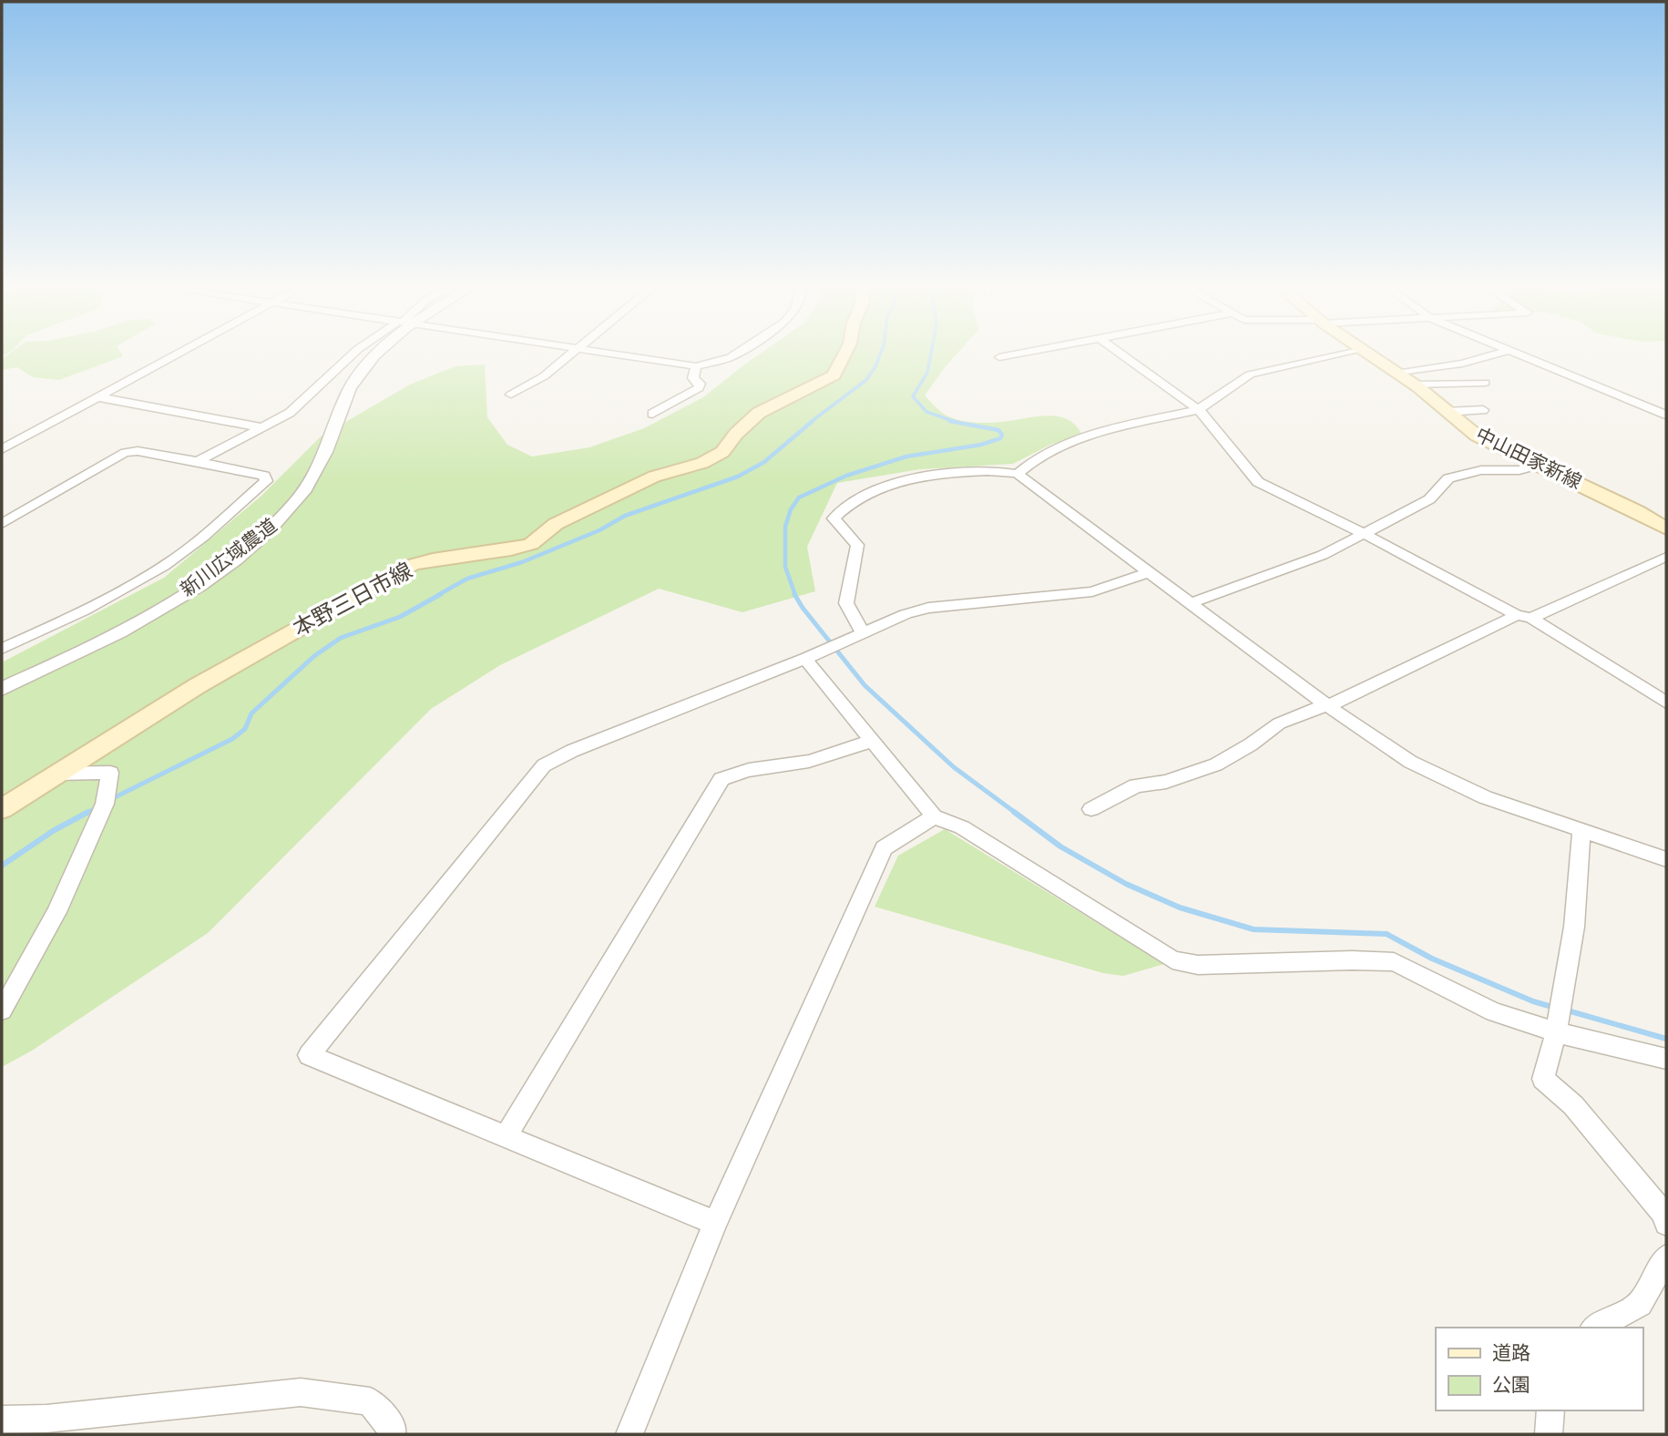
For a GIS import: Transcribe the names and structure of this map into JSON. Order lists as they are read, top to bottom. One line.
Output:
{"streets":{"main road":["中山田家新線","本野三日市線"],"street":["新川広域農道"]},"legend":["道路","公園"]}
